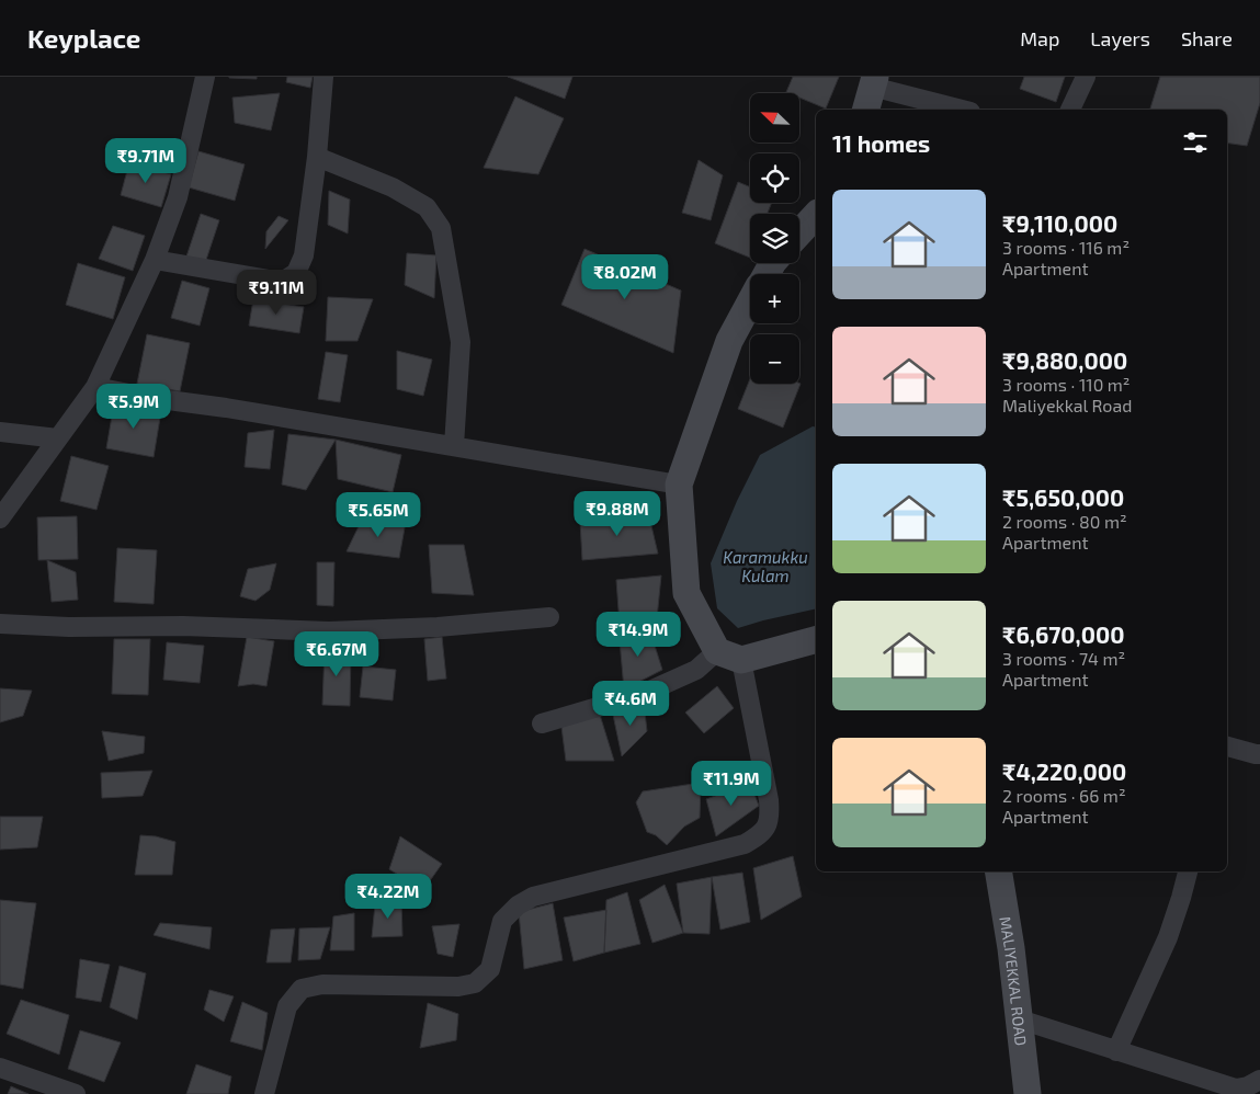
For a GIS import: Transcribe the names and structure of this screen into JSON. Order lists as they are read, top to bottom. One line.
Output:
{"streets":{"street":["MALIYEKKAL ROAD"]},"water":["Karamukku Kulam"],"north":"top left","page":{"header":"Keyplace","nav":["Map","Layers","Share"],"map_buttons":["+","−"],"heading":"11 homes","price":["₹9.71M","₹8.02M","₹9.11M","₹5.9M","₹9.88M","₹5.65M","₹14.9M","₹6.67M","₹4.6M","₹11.9M","₹4.22M"],"list":[{"name":"₹9,110,000","note":"3 rooms · 116 m² · Apartment"},{"name":"₹9,880,000","note":"3 rooms · 110 m² · Maliyekkal Road"},{"name":"₹5,650,000","note":"2 rooms · 80 m² · Apartment"},{"name":"₹6,670,000","note":"3 rooms · 74 m² · Apartment"},{"name":"₹4,220,000","note":"2 rooms · 66 m² · Apartment"}]}}
